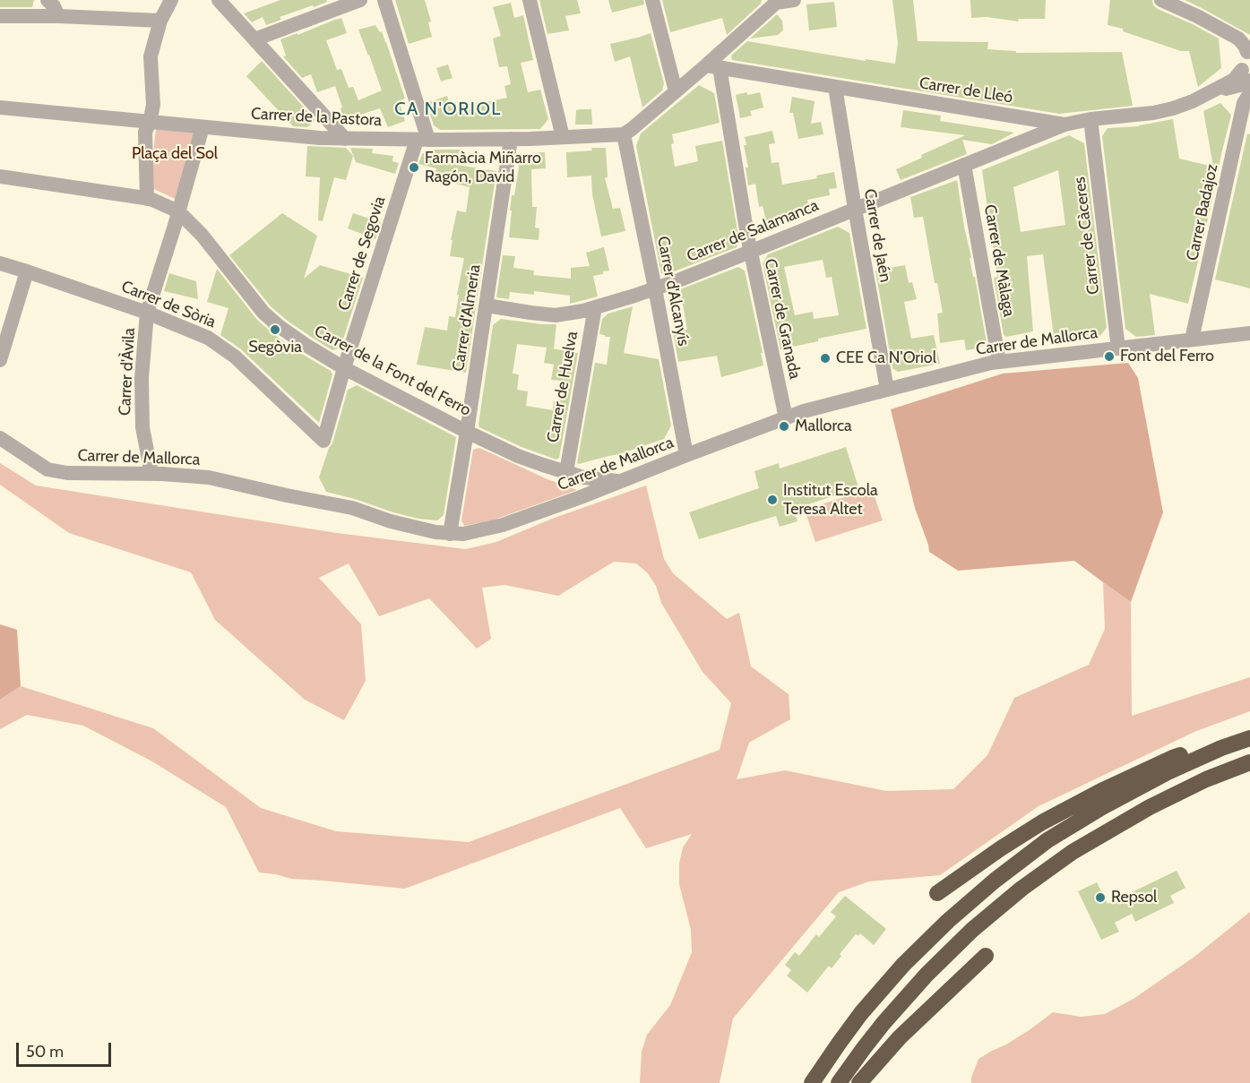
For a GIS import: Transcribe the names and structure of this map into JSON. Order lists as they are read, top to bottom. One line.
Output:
{"streets":{"street":["Carrer de Lleó","Carrer de la Pastora","Carrer Badajoz","Carrer de Salamanca","Carrer de Jaén","Carrer de Càceres","Carrer de Segovia","Carrer de Màlaga","Carrer d'Alcanyís","Carrer de Sòria","Carrer d'Almeria","Carrer de Granada","Carrer de Mallorca","Carrer de la Font del Ferro","Carrer d'Àvila","Carrer de Huelva"]},"crossings":[["Carrer de Lleó","Carrer Badajoz"],["Carrer de Lleó","Carrer de Salamanca"],["Carrer de Lleó","Carrer de Jaén"],["Carrer de Lleó","Carrer de Càceres"],["Carrer de Lleó","Carrer de Granada"],["Carrer de la Pastora","Carrer de Segovia"],["Carrer de la Pastora","Carrer d'Alcanyís"],["Carrer de la Pastora","Carrer d'Almeria"],["Carrer Badajoz","Carrer de Mallorca"],["Carrer de Salamanca","Carrer de Jaén"],["Carrer de Salamanca","Carrer de Màlaga"],["Carrer de Salamanca","Carrer d'Alcanyís"],["Carrer de Salamanca","Carrer d'Almeria"],["Carrer de Salamanca","Carrer de Granada"],["Carrer de Salamanca","Carrer de Huelva"],["Carrer de Jaén","Carrer de Mallorca"],["Carrer de Càceres","Carrer de Mallorca"],["Carrer de Segovia","Carrer de Sòria"],["Carrer de Segovia","Carrer de la Font del Ferro"],["Carrer de Màlaga","Carrer de Mallorca"],["Carrer d'Alcanyís","Carrer de Mallorca"],["Carrer de Sòria","Carrer d'Àvila"],["Carrer d'Almeria","Carrer de Mallorca"],["Carrer d'Almeria","Carrer de la Font del Ferro"],["Carrer de Granada","Carrer de Mallorca"],["Carrer de Mallorca","Carrer de la Font del Ferro"],["Carrer de Mallorca","Carrer d'Àvila"],["Carrer de la Font del Ferro","Carrer d'Àvila"],["Carrer de la Font del Ferro","Carrer de Huelva"]],"districts":["CA N'ORIOL"],"parks":["Plaça del Sol"],"places":["Farmàcia Miñarro Ragón, David","Segòvia","Font del Ferro","CEE Ca N'Oriol","Mallorca","Institut Escola Teresa Altet","Repsol"],"scale_bar":"50 m"}
